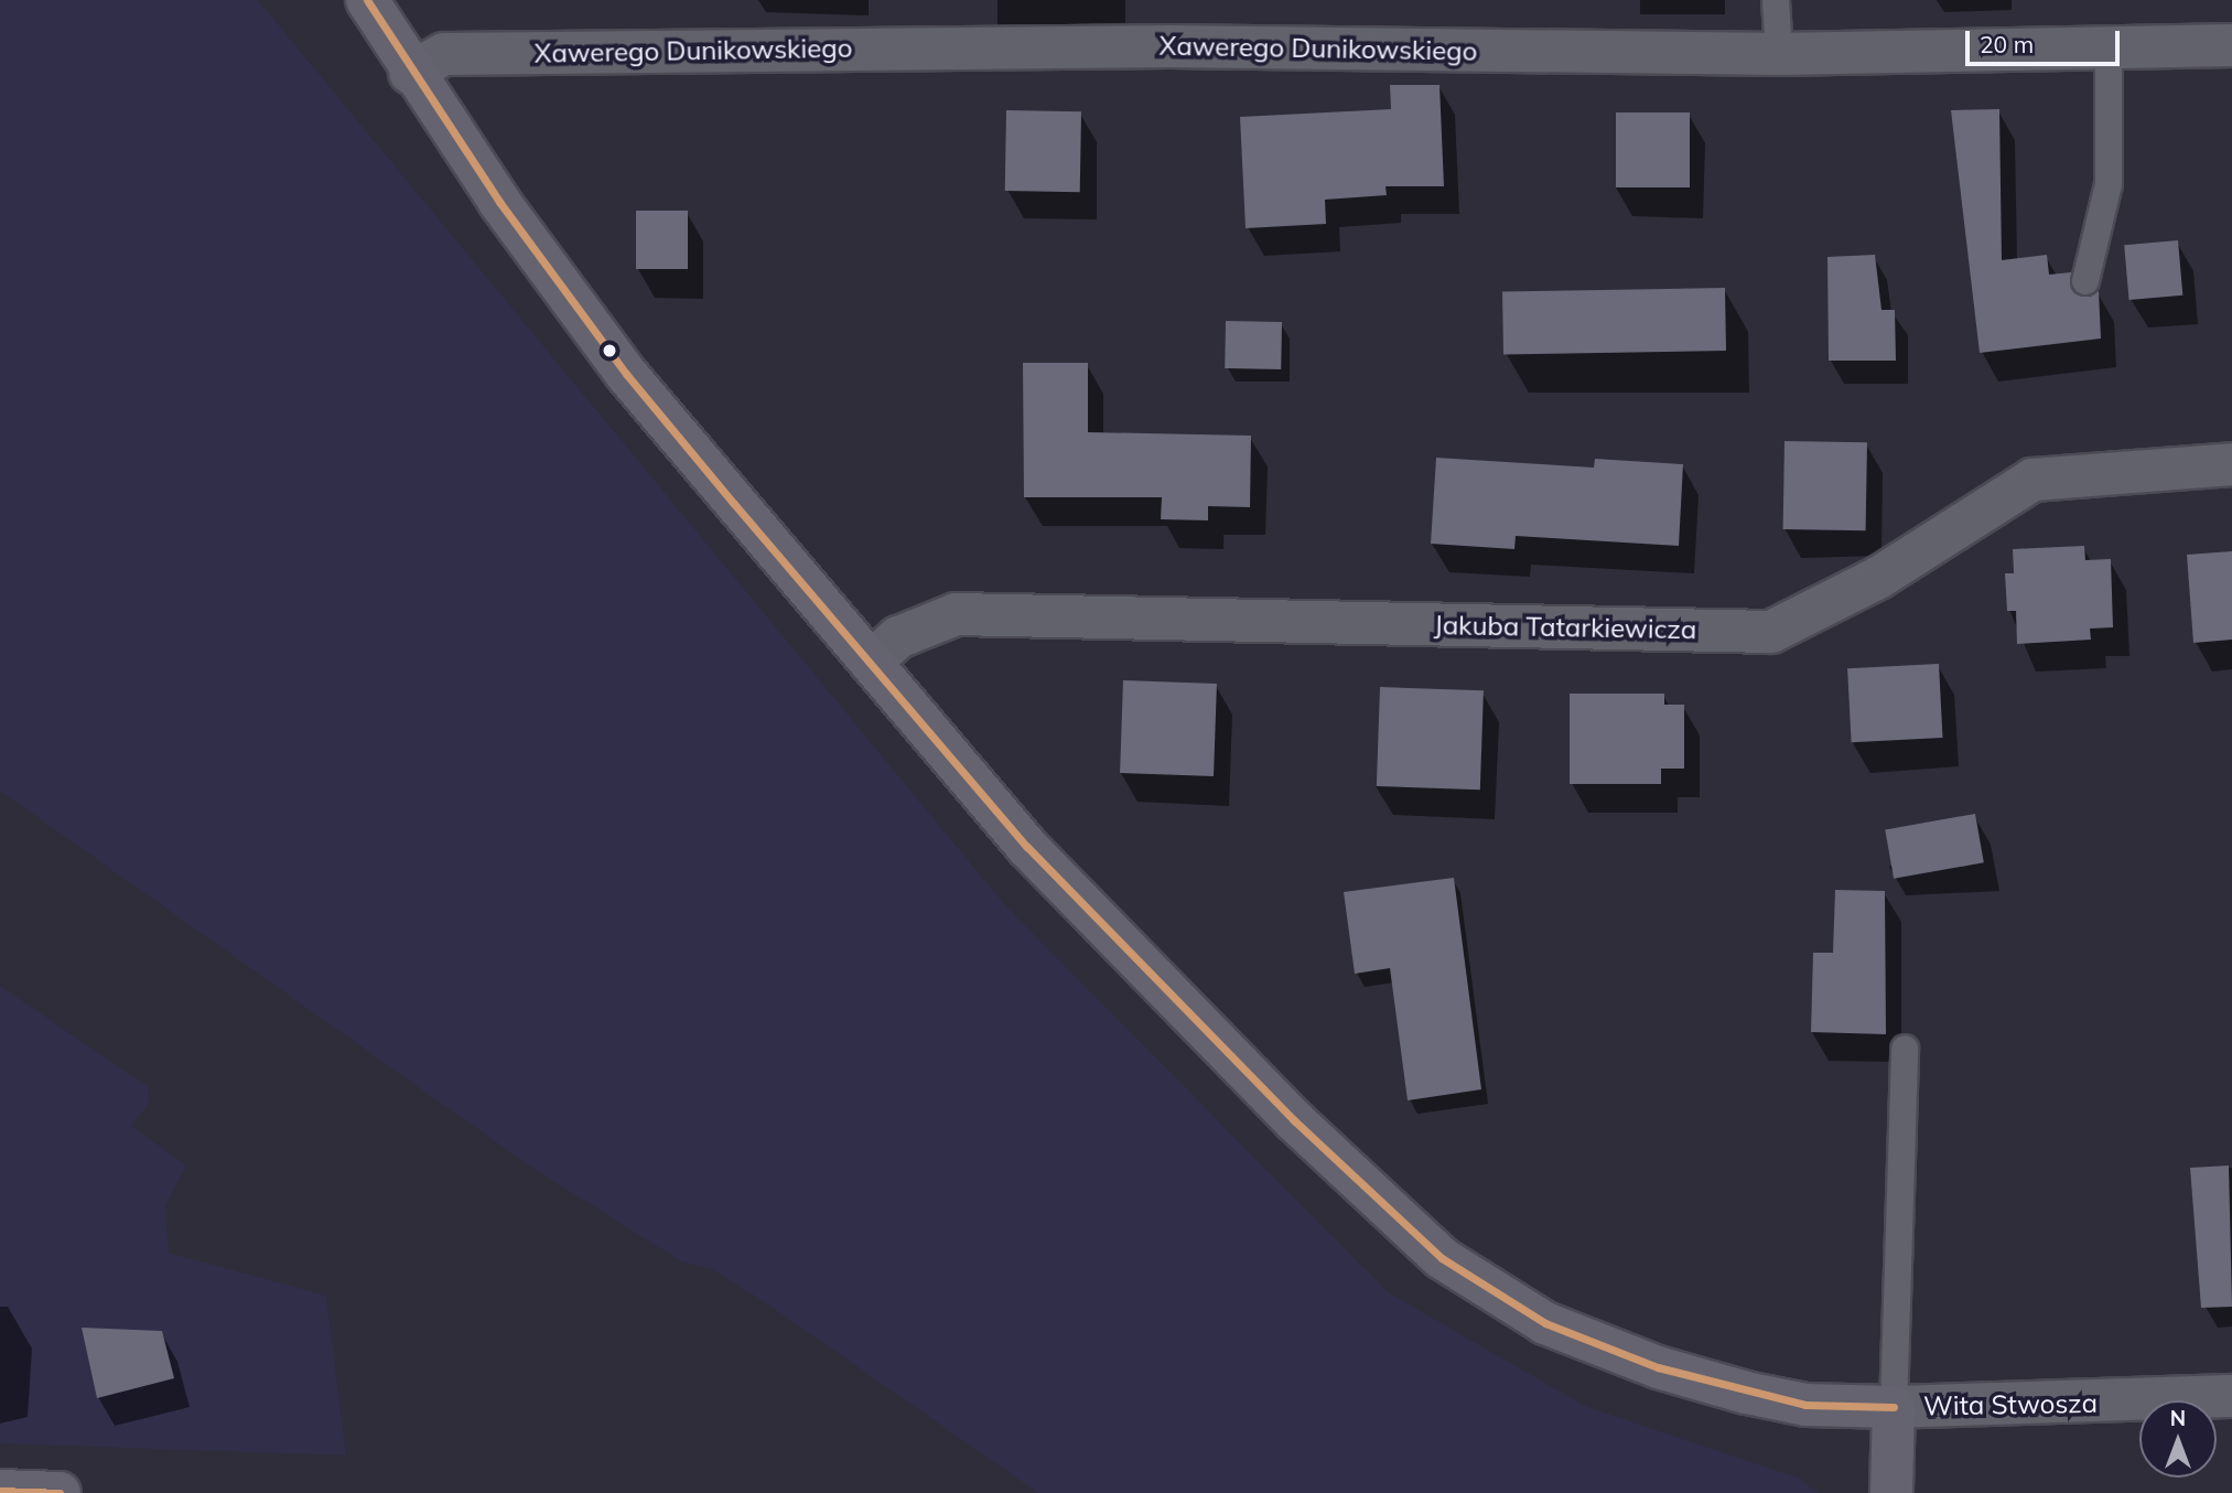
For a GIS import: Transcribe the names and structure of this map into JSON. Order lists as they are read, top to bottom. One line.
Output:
{"streets":{"street":["Xawerego Dunikowskiego","Jakuba Tatarkiewicza","Wita Stwosza"]},"crossings":[["Xawerego Dunikowskiego","Wita Stwosza"],["Jakuba Tatarkiewicza","Wita Stwosza"]],"scale_bar":"20 m","north":"top"}
